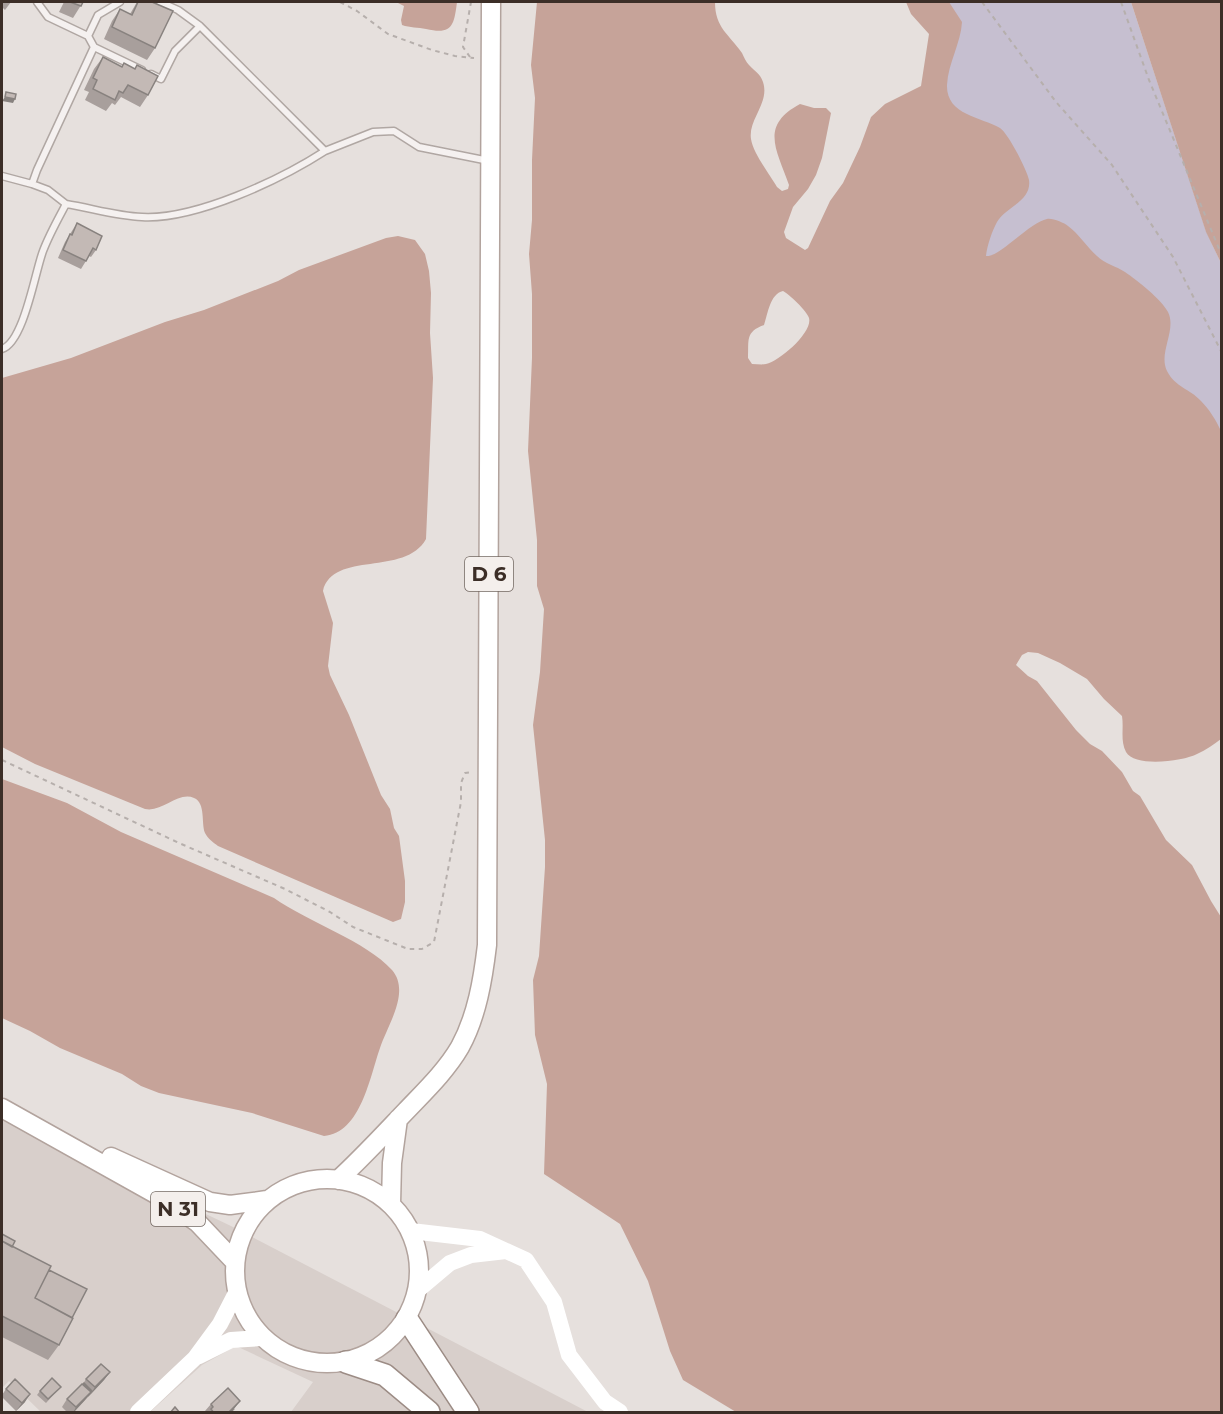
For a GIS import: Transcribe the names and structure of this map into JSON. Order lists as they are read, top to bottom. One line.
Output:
{"streets":{"main road":["D 6","N 31"]},"crossings":[["D 6","N 31"]]}
